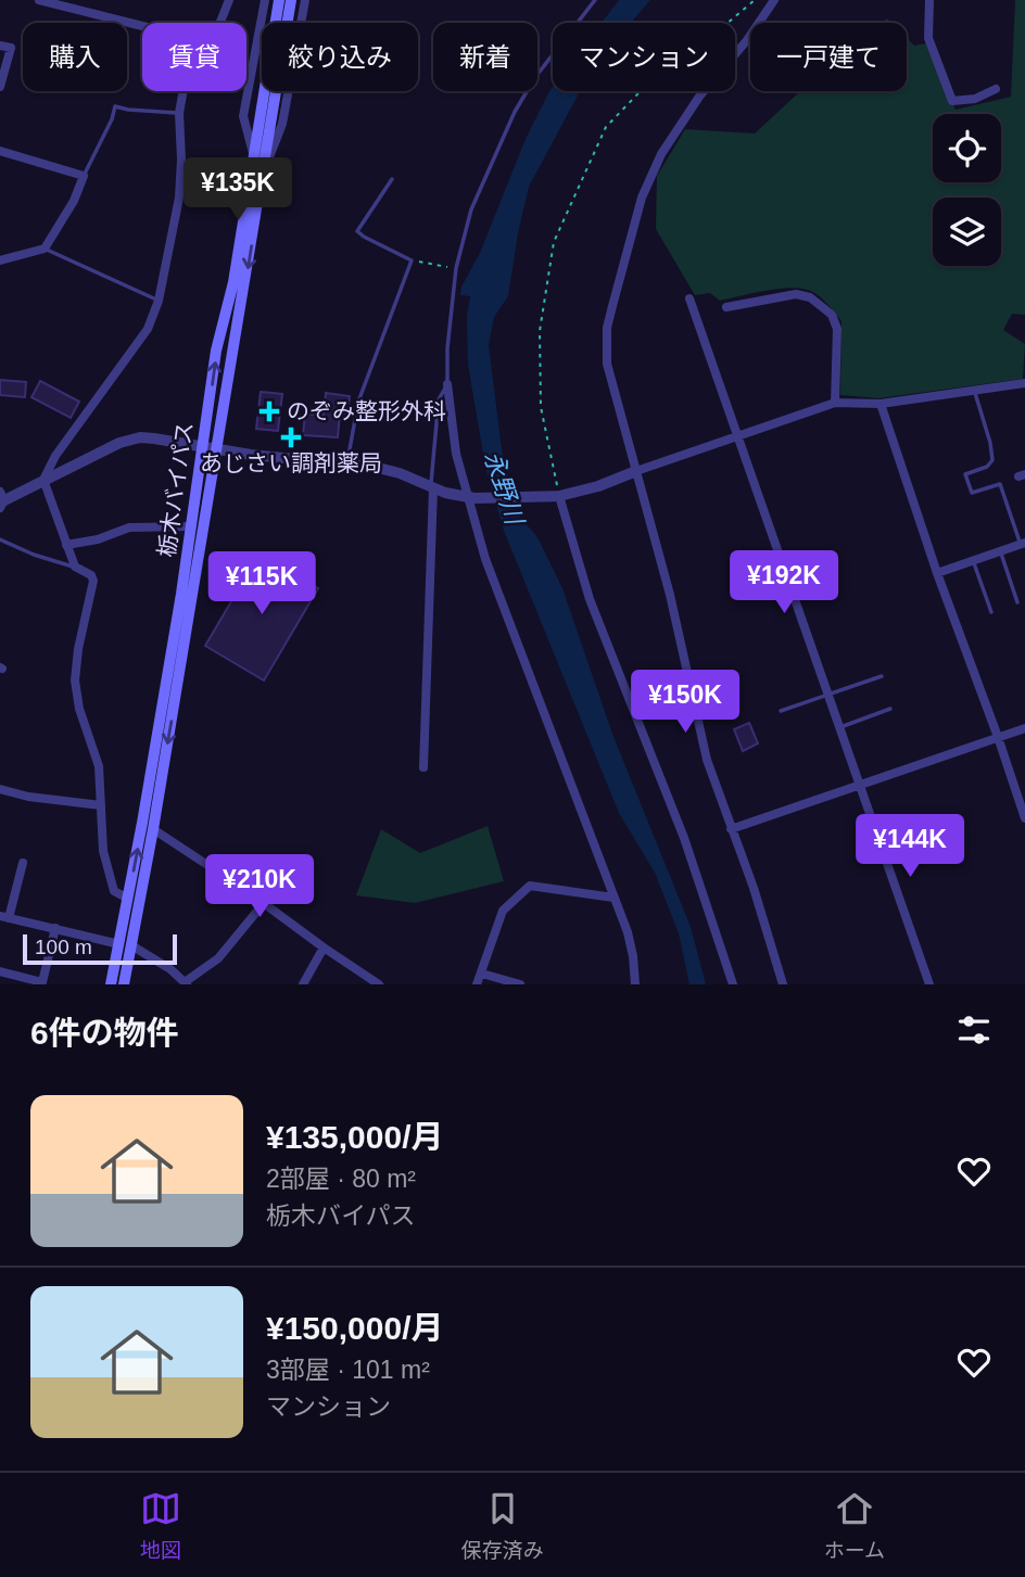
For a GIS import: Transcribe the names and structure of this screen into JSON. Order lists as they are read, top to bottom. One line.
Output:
{"streets":{"main road":["栃木バイパス"]},"water":["永野川"],"places":{"health":["のぞみ整形外科","あじさい調剤薬局"]},"scale_bar":"100 m","page":{"chip":["購入","賃貸","絞り込み","新着","マンション","一戸建て"],"price":["¥135K","¥192K","¥115K","¥150K","¥144K","¥210K"],"scale":"100 m","heading":"6件の物件","list":[{"name":"¥135,000/月","note":"2部屋 · 80 m² · 栃木バイパス"},{"name":"¥150,000/月","note":"3部屋 · 101 m² · マンション"}],"tabs":["地図","保存済み","ホーム"]}}
